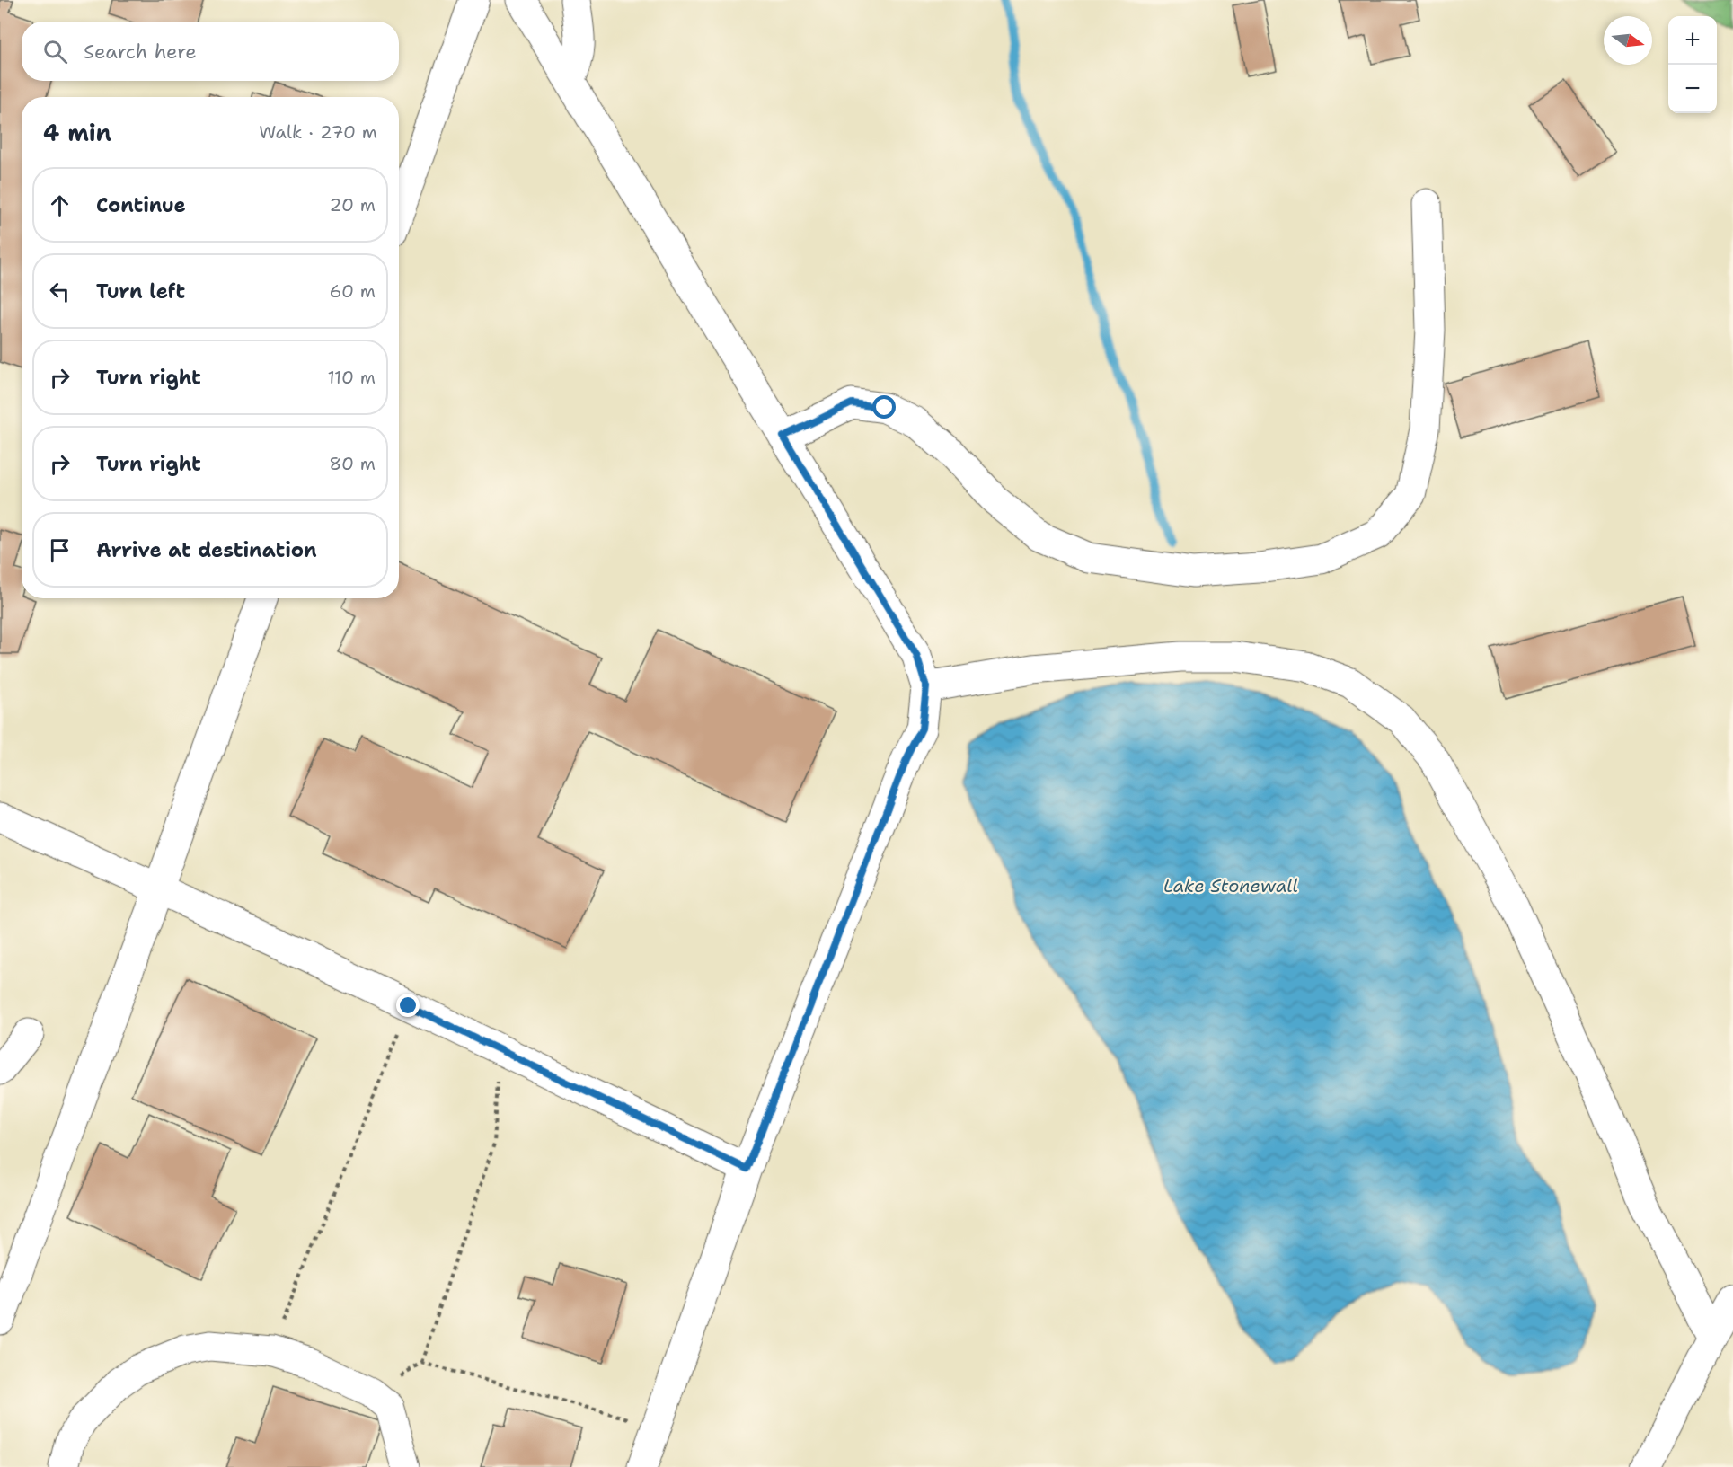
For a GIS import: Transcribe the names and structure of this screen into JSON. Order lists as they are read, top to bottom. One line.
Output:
{"water":["Lake Stonewall"],"north":"right","page":{"map_buttons":["+","−"],"search":"Search here","heading":["4 min","Walk · 270 m"],"list":[["Continue","20 m"],["Turn left","60 m"],["Turn right","110 m"],["Turn right","80 m"],"Arrive at destination"]}}
